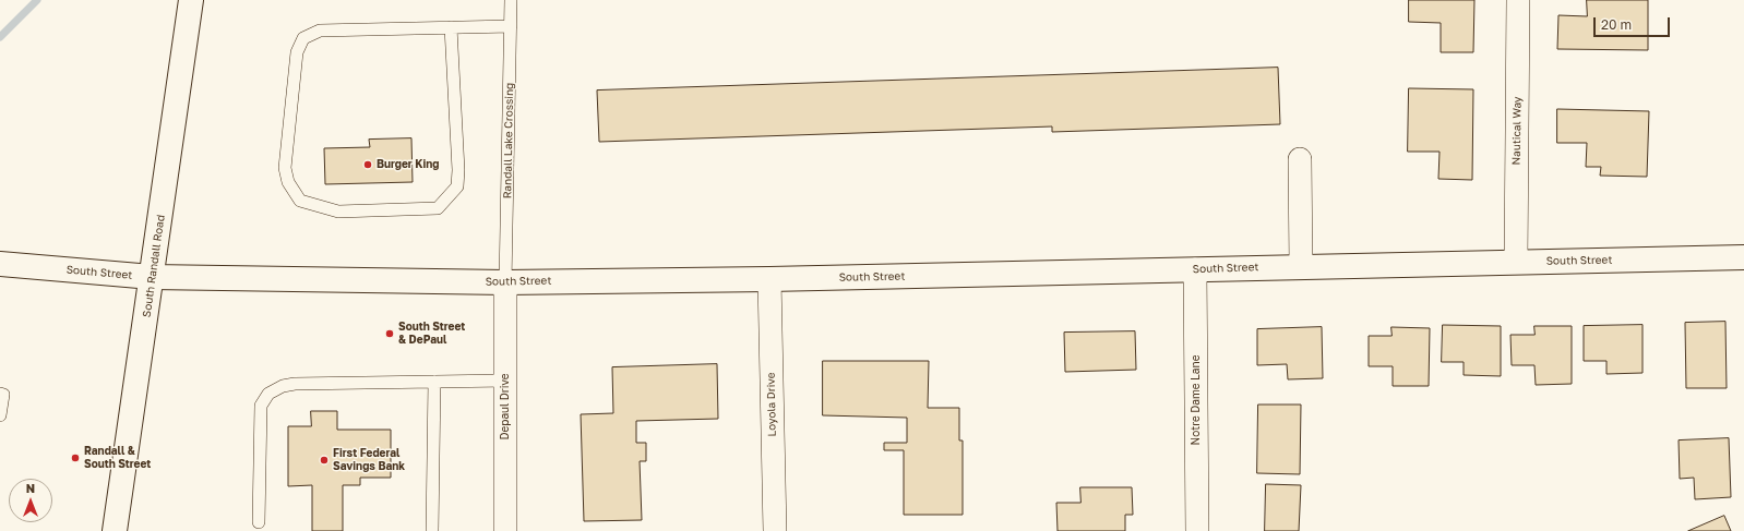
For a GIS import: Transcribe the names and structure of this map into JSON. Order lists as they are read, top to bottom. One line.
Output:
{"streets":{"street":["Nautical Way","South Street","South Randall Road","Notre Dame Lane","Loyola Drive","Depaul Drive"],"lane":["Randall Lake Crossing"]},"crossings":[["Nautical Way","South Street"],["Randall Lake Crossing","South Street"],["Randall Lake Crossing","Depaul Drive"],["South Street","South Randall Road"],["South Street","Notre Dame Lane"],["South Street","Loyola Drive"],["South Street","Depaul Drive"]],"places":["Burger King","South Street & DePaul","Randall & South Street","First Federal Savings Bank"],"scale_bar":"20 m","north":"top"}
